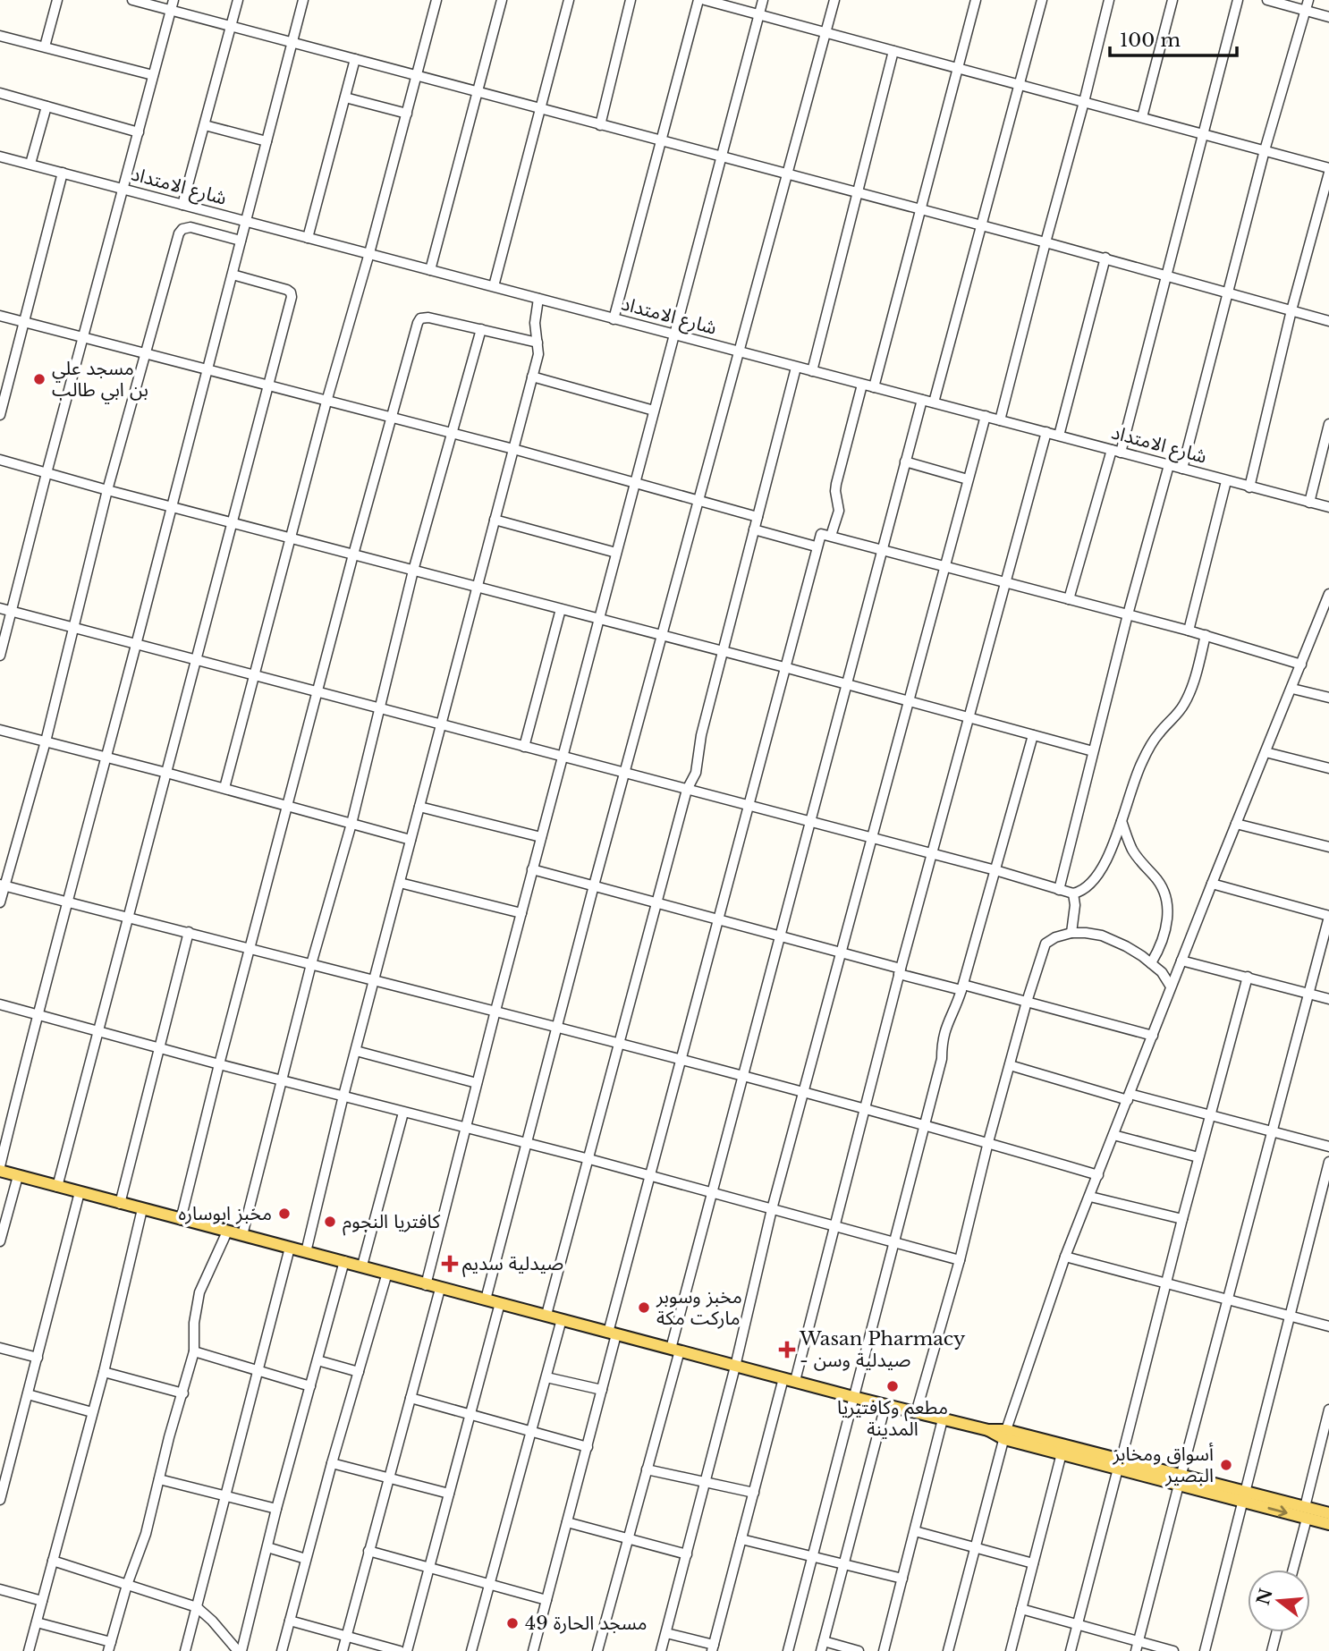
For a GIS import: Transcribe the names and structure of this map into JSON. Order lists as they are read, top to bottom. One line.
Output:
{"streets":{"street":["شارع الامتداد"]},"places":{"other":["مسجد علي بن ابي طالب","مخبز ابوساره","كافتريا النجوم","مخبز وسوبر ماركت مكة","مطعم وكافتيريا المدينة","أسواق ومخابز البصير","مسجد الحارة 49"],"health":["صيدلية سديم","Wasan Pharmacy - صيدلية وسن"]},"scale_bar":"100 m","north":"left"}
